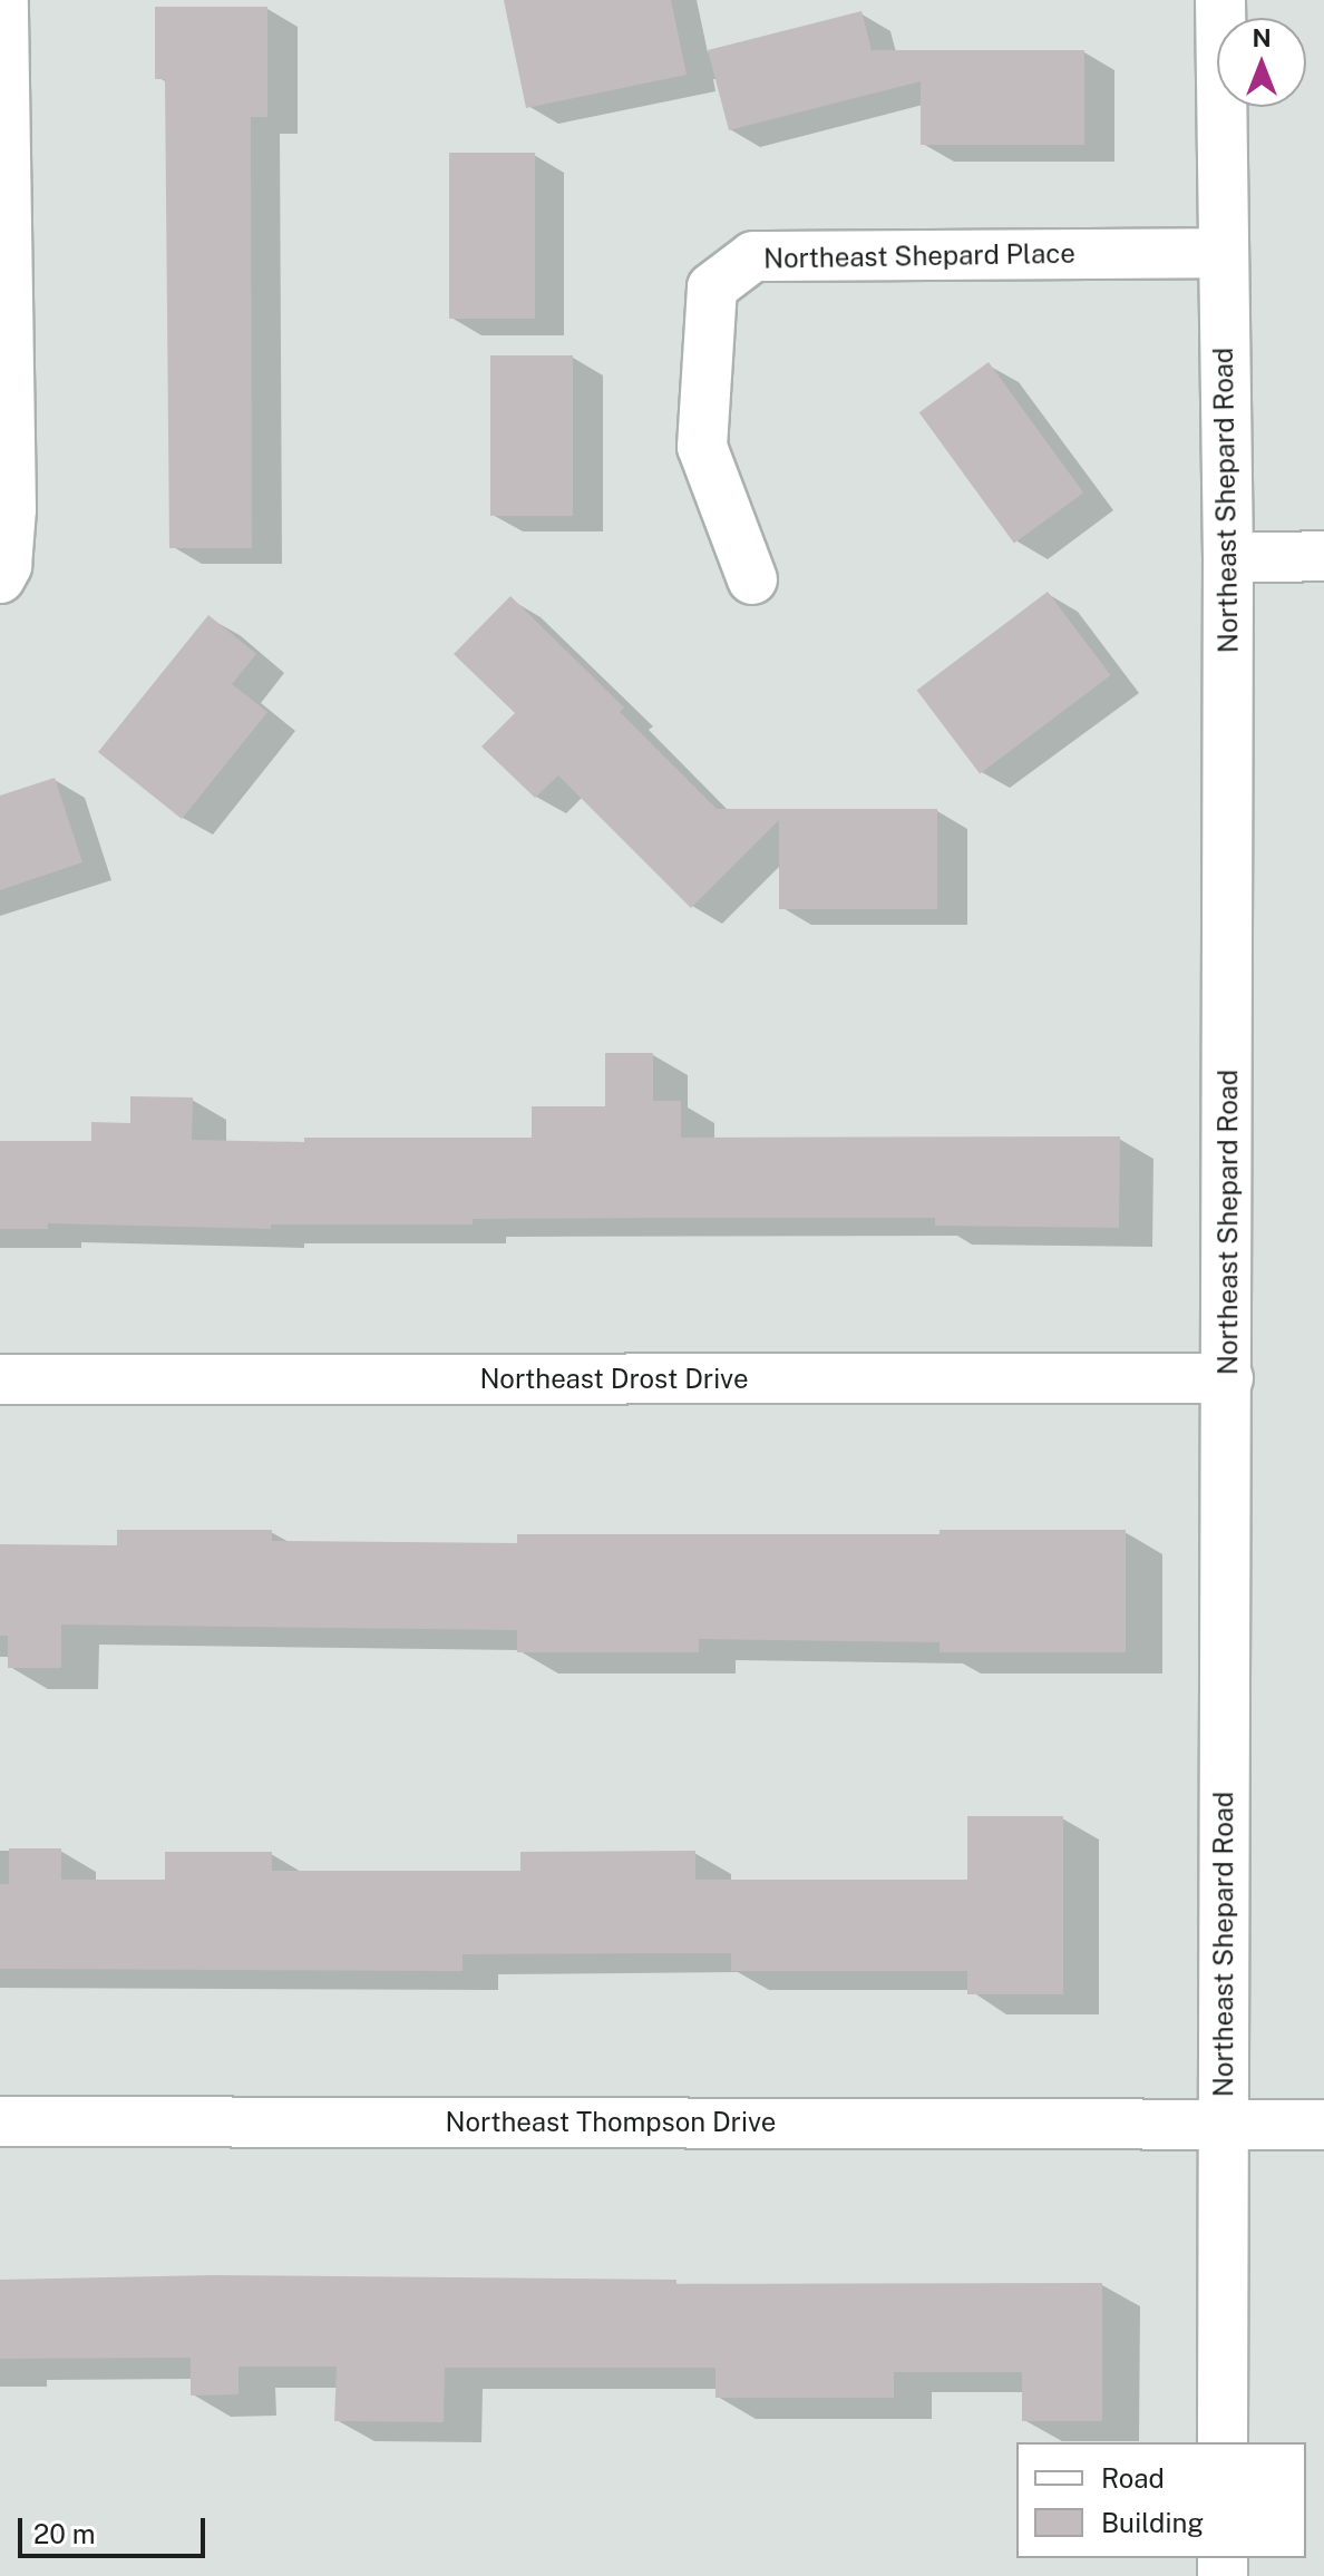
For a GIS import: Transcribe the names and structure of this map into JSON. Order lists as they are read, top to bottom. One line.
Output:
{"streets":{"street":["Northeast Shepard Place","Northeast Shepard Road","Northeast Drost Drive","Northeast Thompson Drive"]},"crossings":[["Northeast Shepard Place","Northeast Shepard Road"],["Northeast Shepard Road","Northeast Drost Drive"],["Northeast Shepard Road","Northeast Thompson Drive"]],"legend":["Road","Building"],"scale_bar":"20 m","north":"top"}
